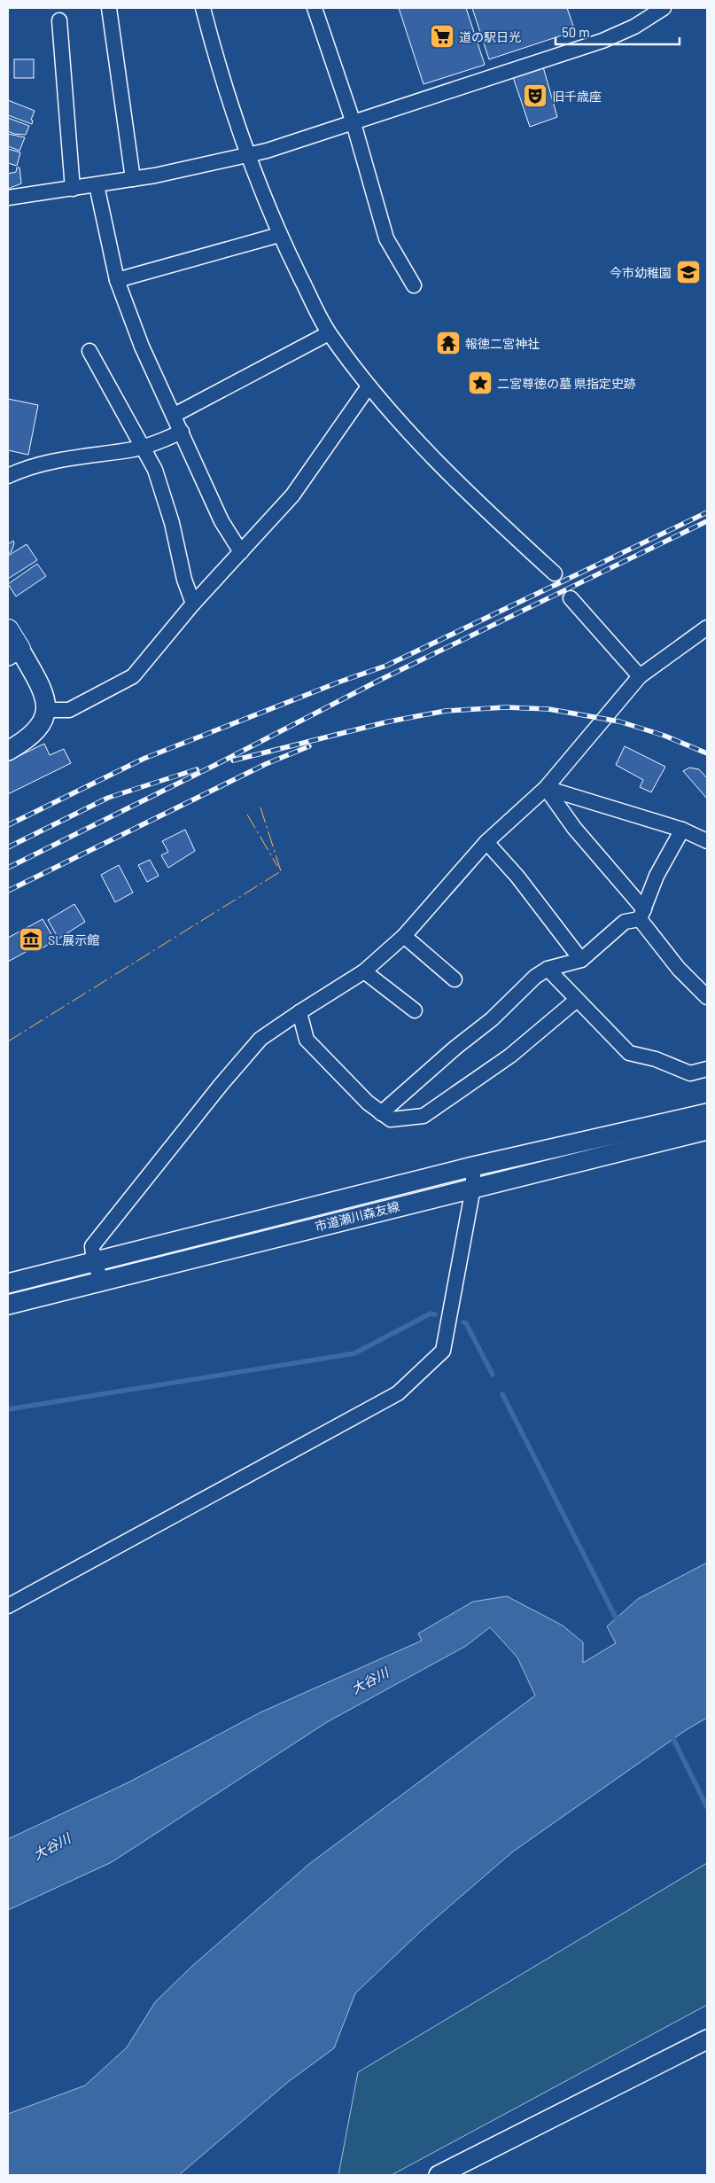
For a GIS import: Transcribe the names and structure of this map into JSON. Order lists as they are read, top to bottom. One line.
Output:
{"streets":{"street":["市道瀬川森友線"]},"water":["大谷川"],"places":{"supermarket":["道の駅日光"],"theatre":["旧千歳座"],"school or university":["今市幼稚園"],"temple":["報徳二宮神社"],"place":["二宮尊徳の墓 県指定史跡"],"museum":["SL展示館"]},"scale_bar":"50 m"}
